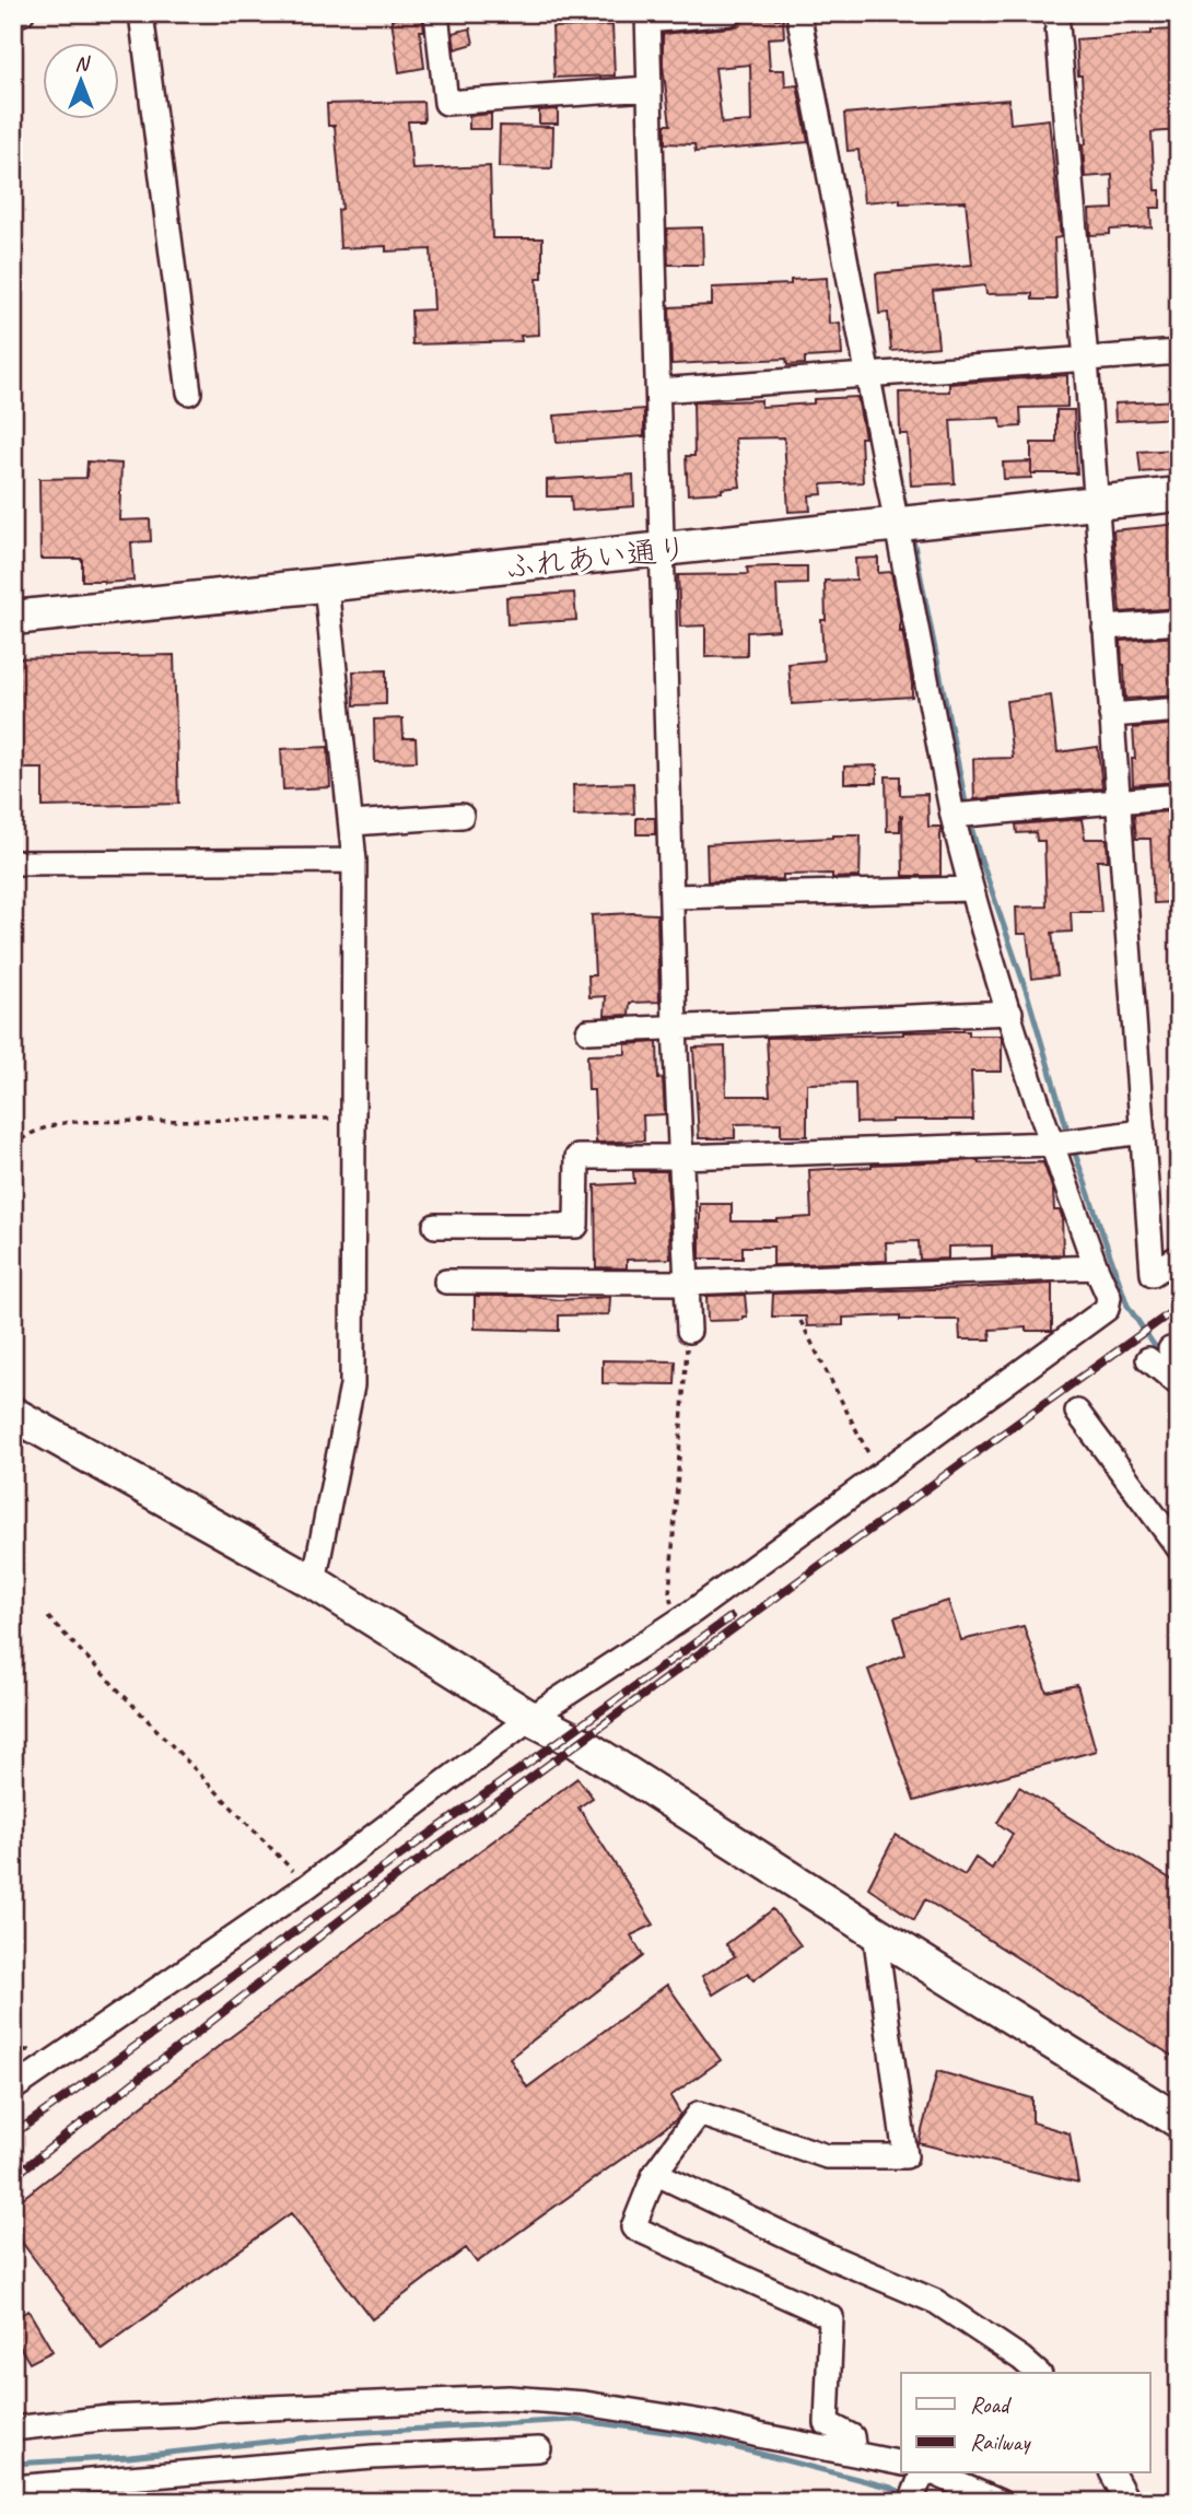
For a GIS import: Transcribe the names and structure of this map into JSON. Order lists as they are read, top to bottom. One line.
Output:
{"streets":{"street":["ふれあい通り"]},"legend":["Road","Railway"],"north":"top"}
